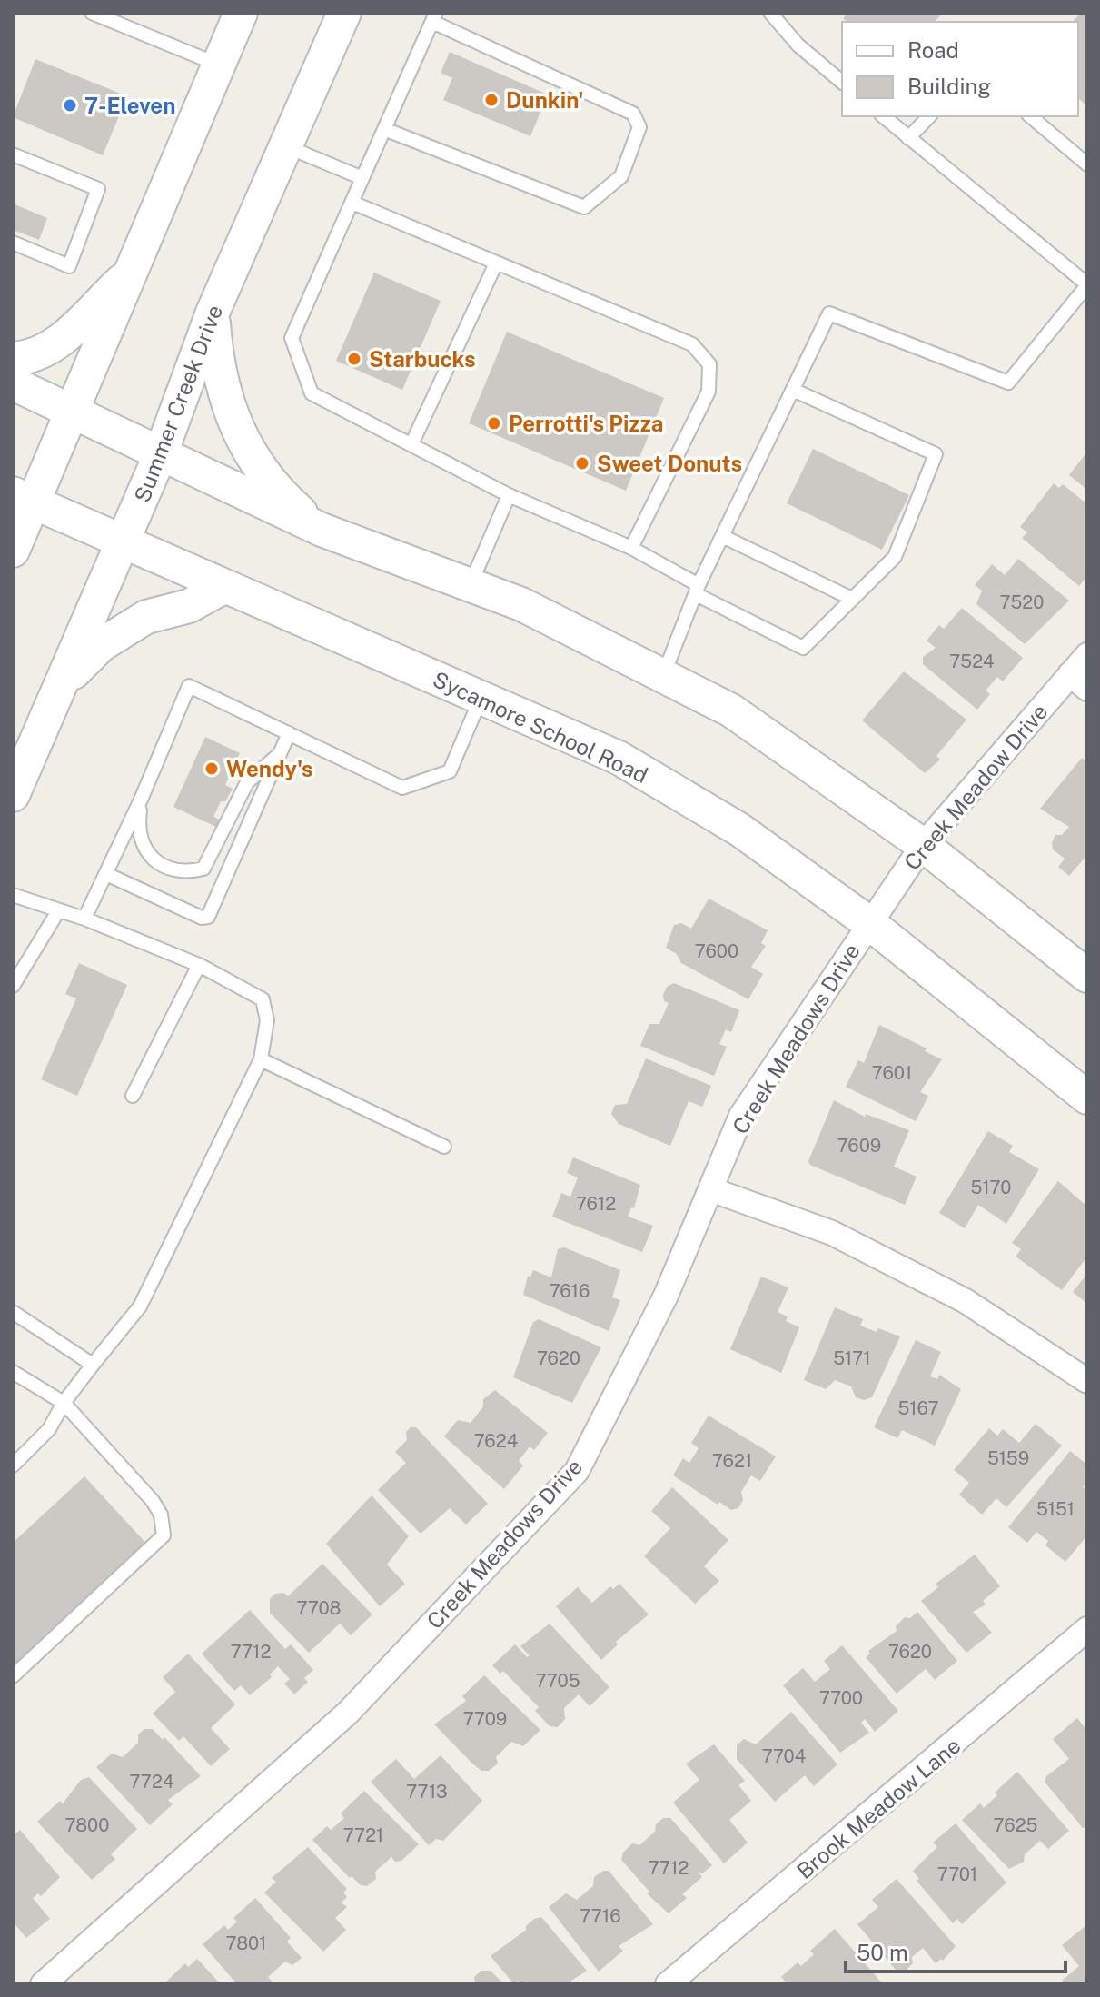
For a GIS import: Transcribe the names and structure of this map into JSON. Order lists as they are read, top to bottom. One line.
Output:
{"streets":{"main road":["Summer Creek Drive","Sycamore School Road"],"street":["Creek Meadow Drive","Creek Meadows Drive","Brook Meadow Lane"]},"crossings":[["Summer Creek Drive","Sycamore School Road"],["Sycamore School Road","Creek Meadow Drive"],["Sycamore School Road","Creek Meadows Drive"],["Creek Meadow Drive","Creek Meadows Drive"]],"places":["Dunkin'","7-Eleven","Starbucks","Perrotti's Pizza","Sweet Donuts","Wendy's"],"house_numbers":["7520","7524","7600","7601","7609","5170","7612","7616","7620","5171","5167","7624","5159","7621","5151","7708","7712","7620","7705","7700","7709","7704","7724","7713","7800","7625","7721","7712","7701","7716","7801"],"legend":["Road","Building"],"scale_bar":"50 m"}
